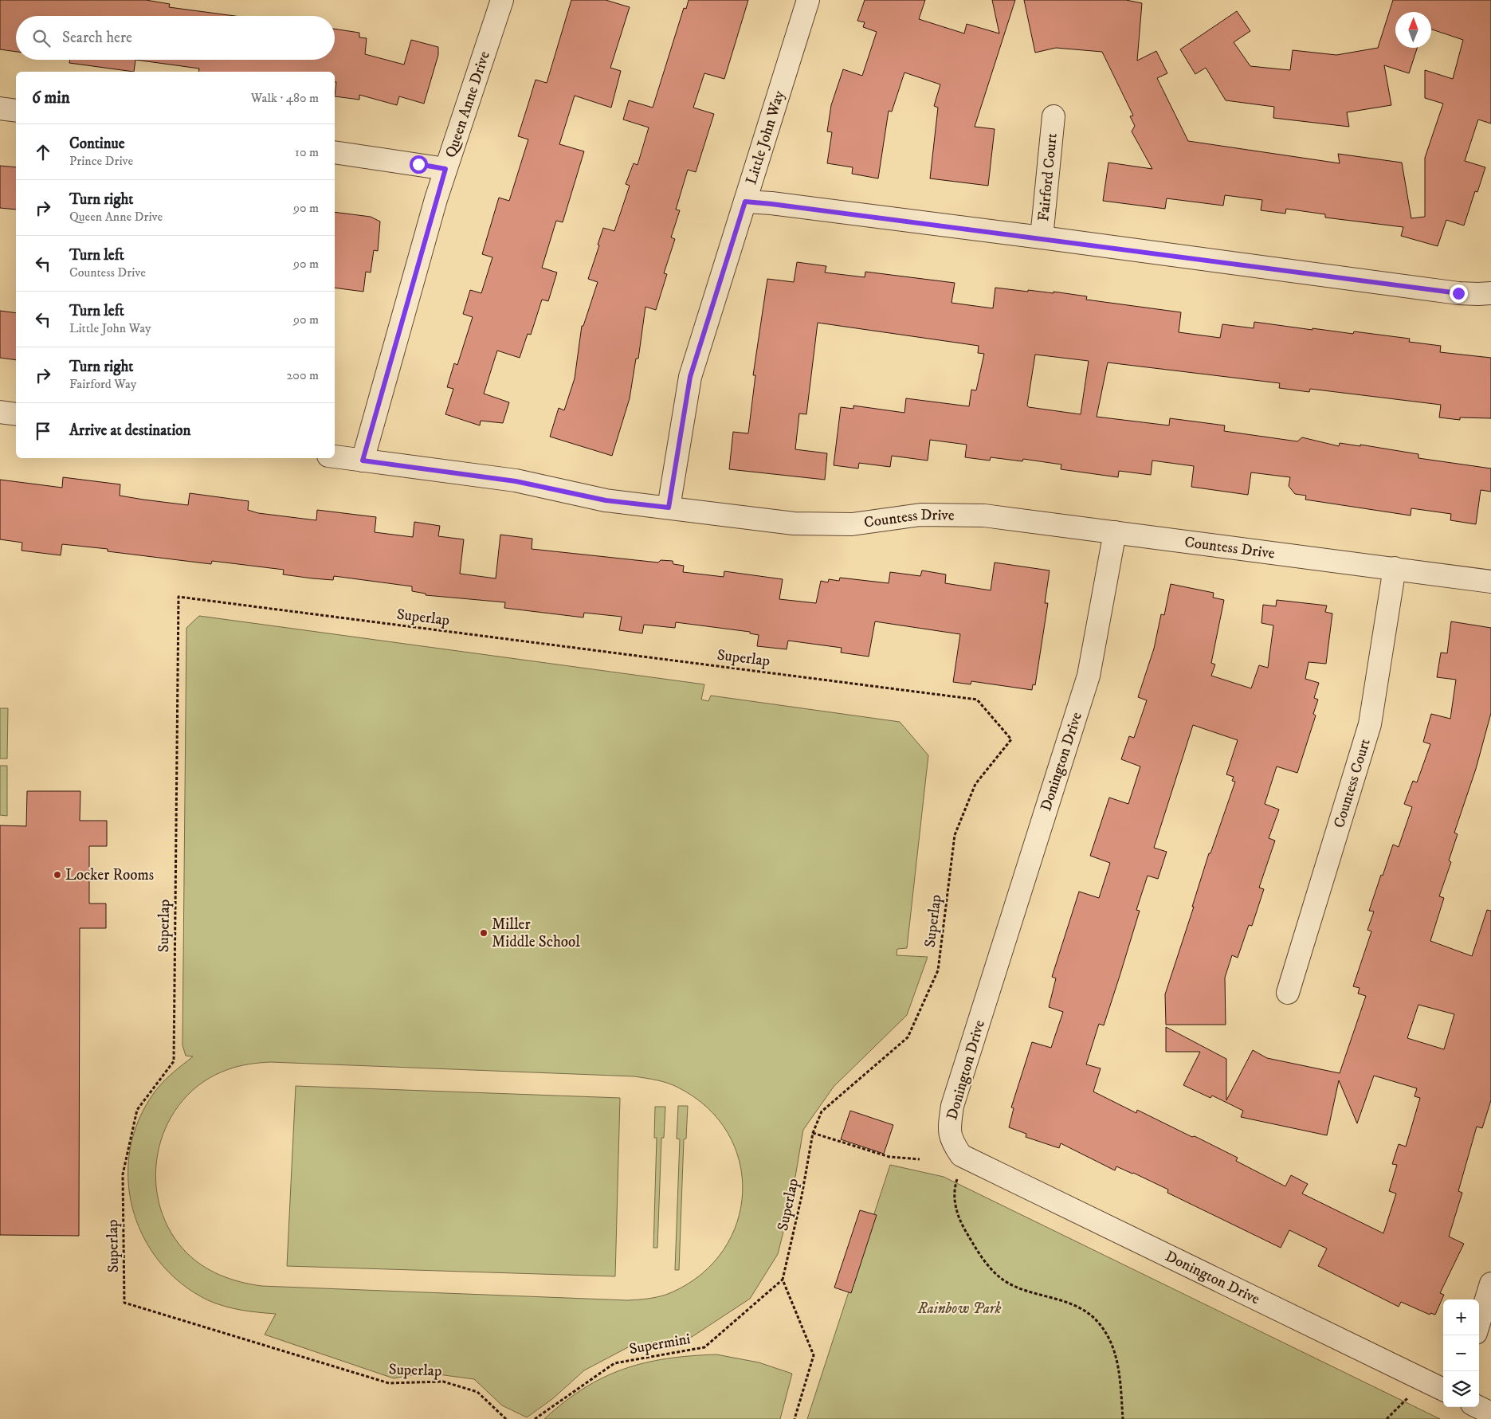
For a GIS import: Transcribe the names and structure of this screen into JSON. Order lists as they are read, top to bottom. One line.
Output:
{"streets":{"street":["Queen Anne Drive","Little John Way","Fairford Court","Countess Drive","Donington Drive","Countess Court"],"path":["Superlap","Supermini"]},"crossings":[["Queen Anne Drive","Countess Drive"],["Little John Way","Countess Drive"],["Countess Drive","Donington Drive"],["Countess Drive","Countess Court"],["Superlap","Supermini"]],"parks":["Rainbow Park"],"places":["Locker Rooms","Miller Middle School"],"north":"top","page":{"search":"Search here","heading":["6 min","Walk · 480 m"],"list":[["Continue","Prince Drive","10 m"],["Turn right","Queen Anne Drive","90 m"],["Turn left","Countess Drive","90 m"],["Turn left","Little John Way","90 m"],["Turn right","Fairford Way","200 m"],"Arrive at destination"],"map_buttons":["+","−"]}}
